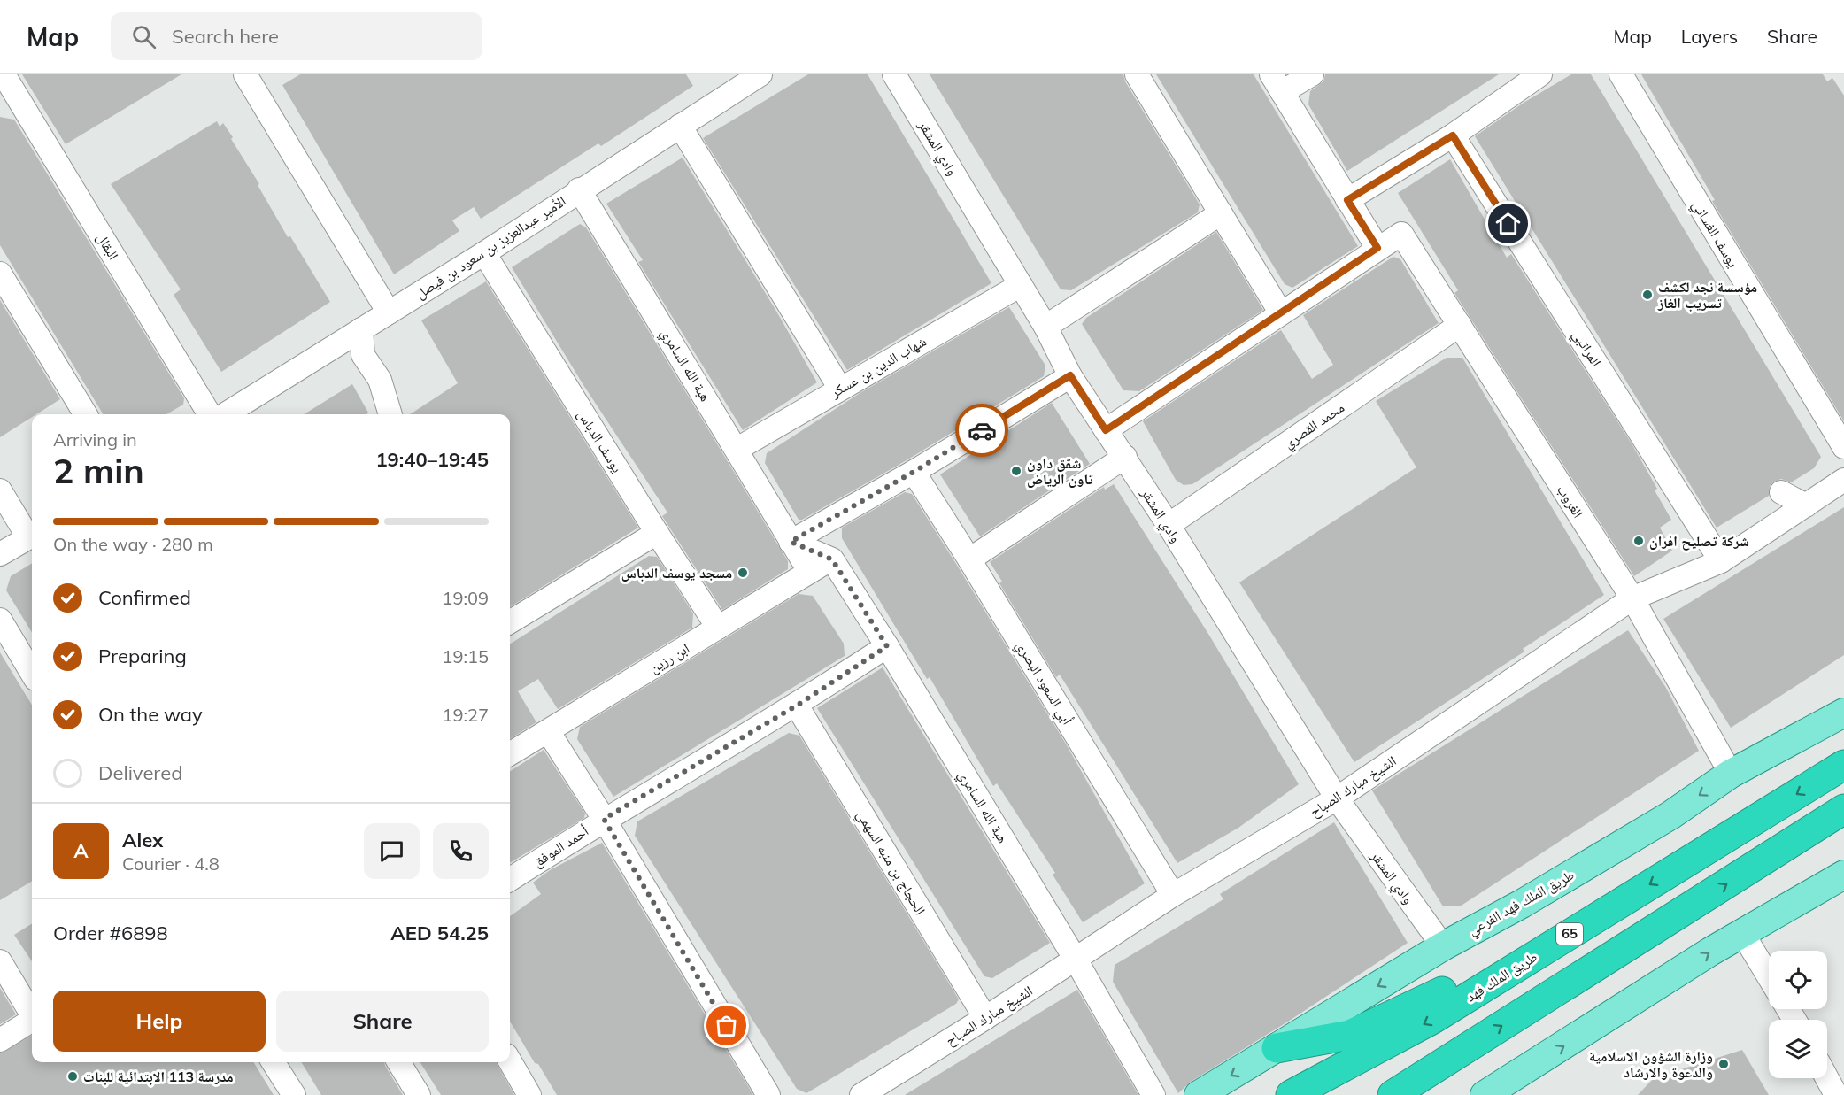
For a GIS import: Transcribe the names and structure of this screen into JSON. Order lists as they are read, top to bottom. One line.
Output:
{"streets":{"highway":["65","طريق الملك فهد"],"main road":["طريق الملك فهد الفرعي"],"street":["وادي المشقر","يوسف الغساني","البقال","الأمير عبدالعزيز بن سعود بن فيصل","المراتبي","هبة الله السامري","شهاب الدين بن عسكر","محمد القصري","يوسف الدباس","الغروب","ابن رزين","أبي السعود البصري","الشيخ مبارك الصباح","أحمد الموفق","الحجاج بن منبه السهمي"]},"crossings":[["وادي المشقر","شهاب الدين بن عسكر"],["وادي المشقر","محمد القصري"],["وادي المشقر","الشيخ مبارك الصباح"],["وادي المشقر","طريق الملك فهد الفرعي"],["الأمير عبدالعزيز بن سعود بن فيصل","هبة الله السامري"],["الأمير عبدالعزيز بن سعود بن فيصل","يوسف الدباس"],["المراتبي","الشيخ مبارك الصباح"],["هبة الله السامري","شهاب الدين بن عسكر"],["هبة الله السامري","ابن رزين"],["هبة الله السامري","الشيخ مبارك الصباح"],["هبة الله السامري","أحمد الموفق"],["محمد القصري","الغروب"],["يوسف الدباس","ابن رزين"],["الغروب","الشيخ مبارك الصباح"],["الغروب","طريق الملك فهد الفرعي"],["أبي السعود البصري","الشيخ مبارك الصباح"],["الشيخ مبارك الصباح","الحجاج بن منبه السهمي"],["أحمد الموفق","الحجاج بن منبه السهمي"]],"places":["مؤسسة نجد لكشف تسريب الغاز","شقق داون تاون الرياض","شركة تصليح افران","مسجد يوسف الدباس","وزارة الشؤون الاسلامية والدعوة والارشاد","مدرسة 113 الابتدائية للبنات"],"page":{"header":"Map","search":"Search here","nav":["Map","Layers","Share"],"heading":["2 min","Arriving in","19:40–19:45"],"panel":["Alex","Courier · 4.8","Order #6898","AED 54.25"],"bar":"On the way · 280 m","list":[["Confirmed","19:09"],["Preparing","19:15"],["On the way","19:27"],"Delivered"],"round":"A","buttons":["Help","Share"]}}
